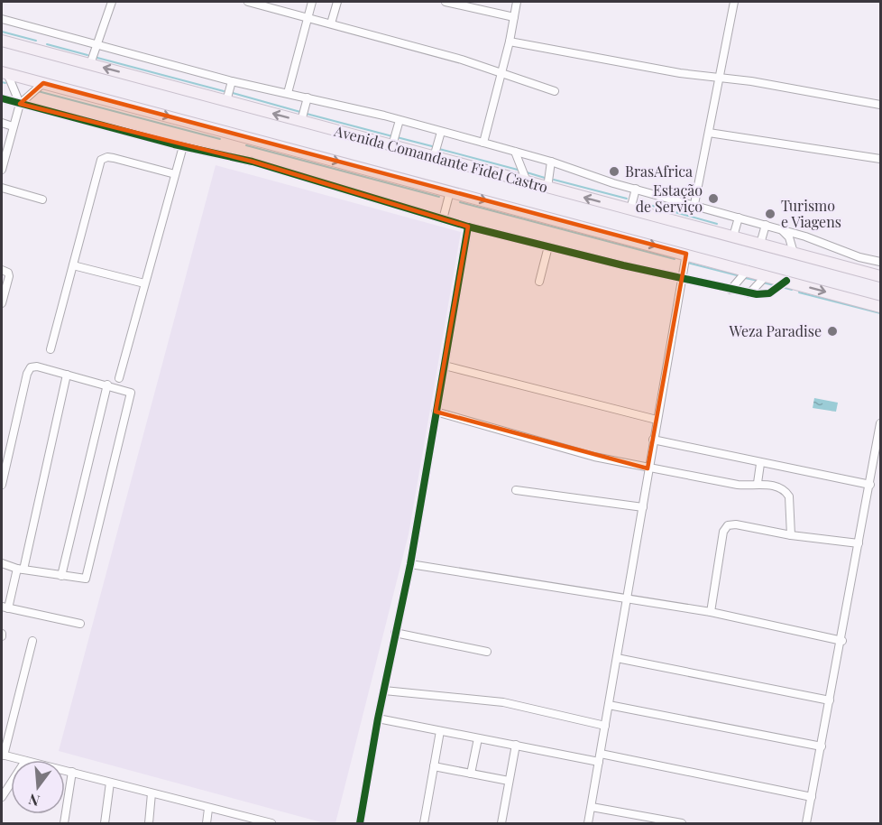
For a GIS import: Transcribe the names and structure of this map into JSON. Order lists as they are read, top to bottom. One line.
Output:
{"streets":{"highway":["Avenida Comandante Fidel Castro"]},"places":["BrasAfrica","Estação de Serviço","Turismo e Viagens","Weza Paradise"],"north":"bottom"}
